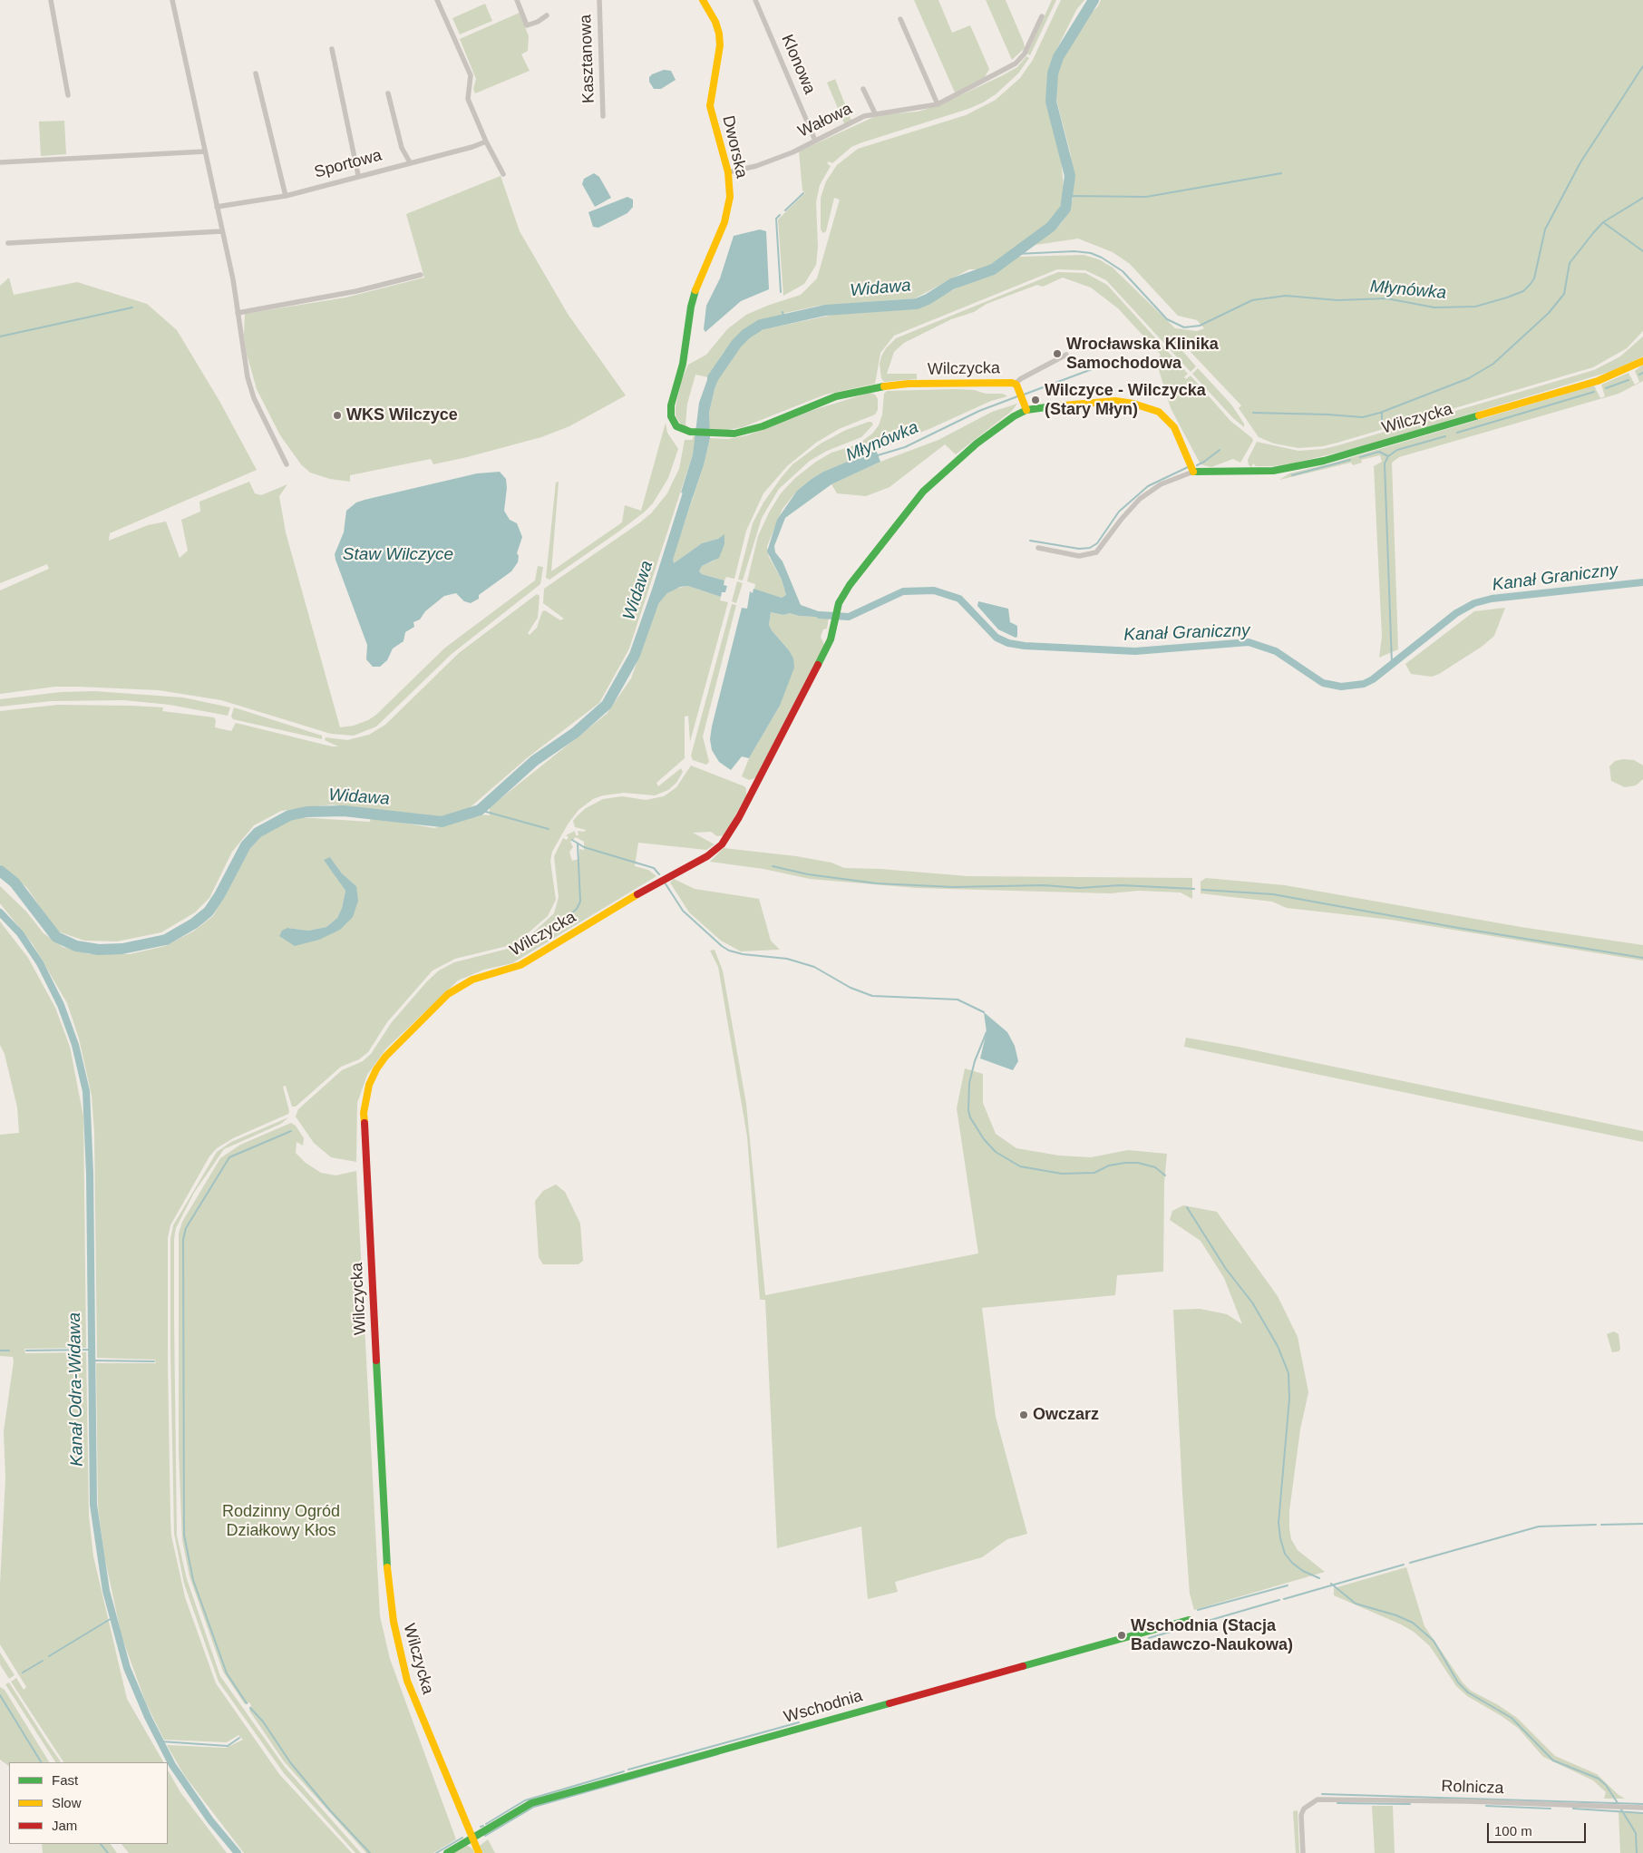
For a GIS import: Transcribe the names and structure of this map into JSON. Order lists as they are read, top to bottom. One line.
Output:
{"streets":{"street":["Kasztanowa","Klonowa","Wałowa","Dworska","Sportowa","Wilczycka","Wschodnia","Rolnicza"]},"crossings":[["Klonowa","Wałowa"],["Wałowa","Dworska"],["Dworska","Wilczycka"],["Wilczycka","Wschodnia"]],"water":["Widawa","Młynówka","Staw Wilczyce","Kanał Graniczny","Kanał Odra-Widawa"],"parks":["Rodzinny Ogród Działkowy Kłos"],"places":["Wrocławska Klinika Samochodowa","Wilczyce - Wilczycka (Stary Młyn)","WKS Wilczyce","Owczarz","Wschodnia (Stacja Badawczo-Naukowa)"],"legend":["Fast","Slow","Jam"],"scale_bar":"100 m"}
